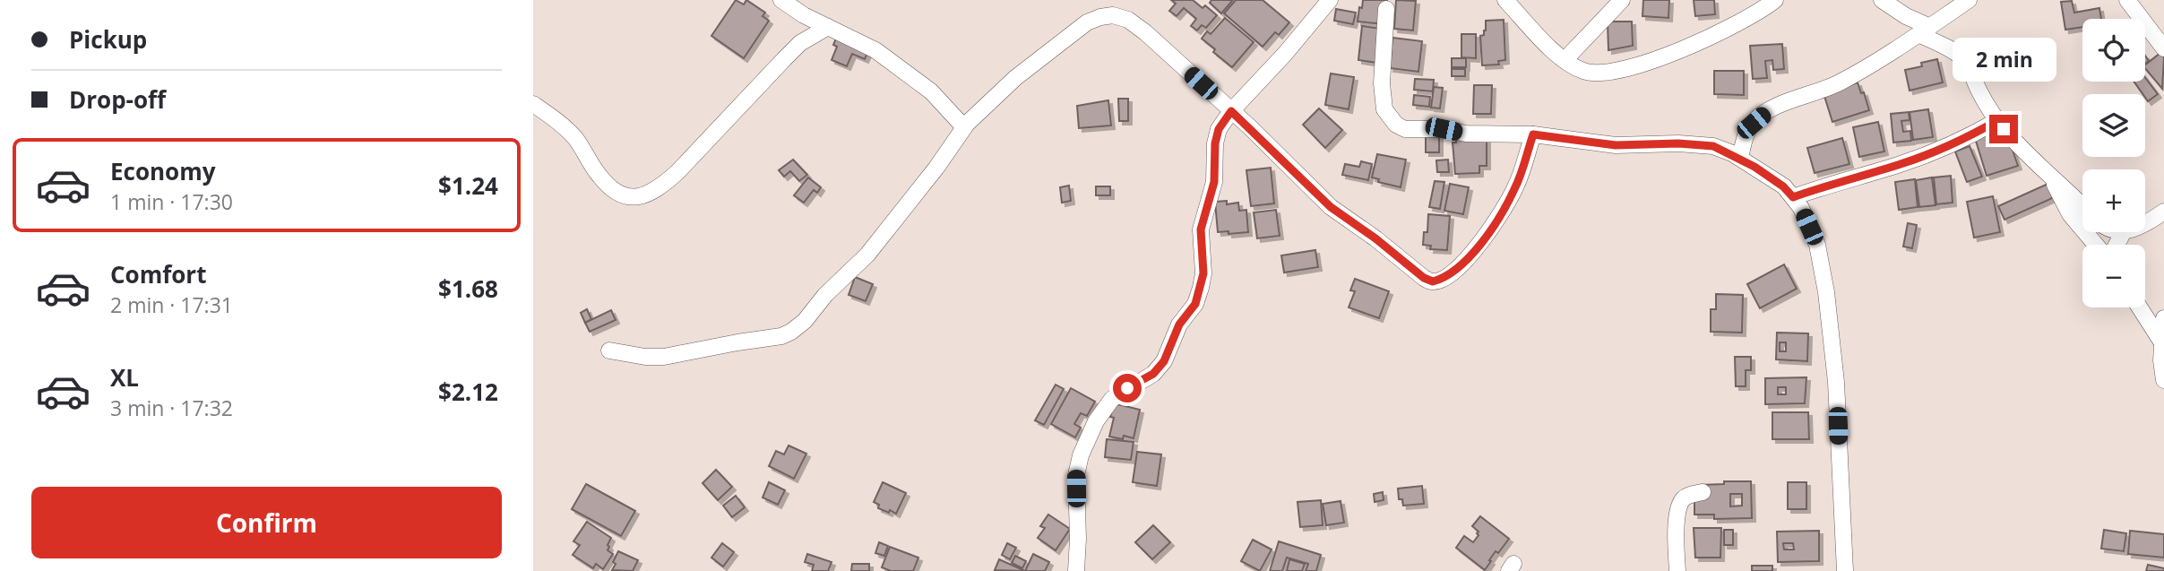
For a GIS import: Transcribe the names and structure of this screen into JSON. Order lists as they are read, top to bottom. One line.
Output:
{"page":{"banner":["Pickup","Drop-off"],"map_buttons":["+","−"],"bubble":"2 min","list":[{"name":"Economy","note":"1 min · 17:30","value":"$1.24"},{"name":"Comfort","note":"2 min · 17:31","value":"$1.68"},{"name":"XL","note":"3 min · 17:32","value":"$2.12"}],"buttons":"Confirm"}}
